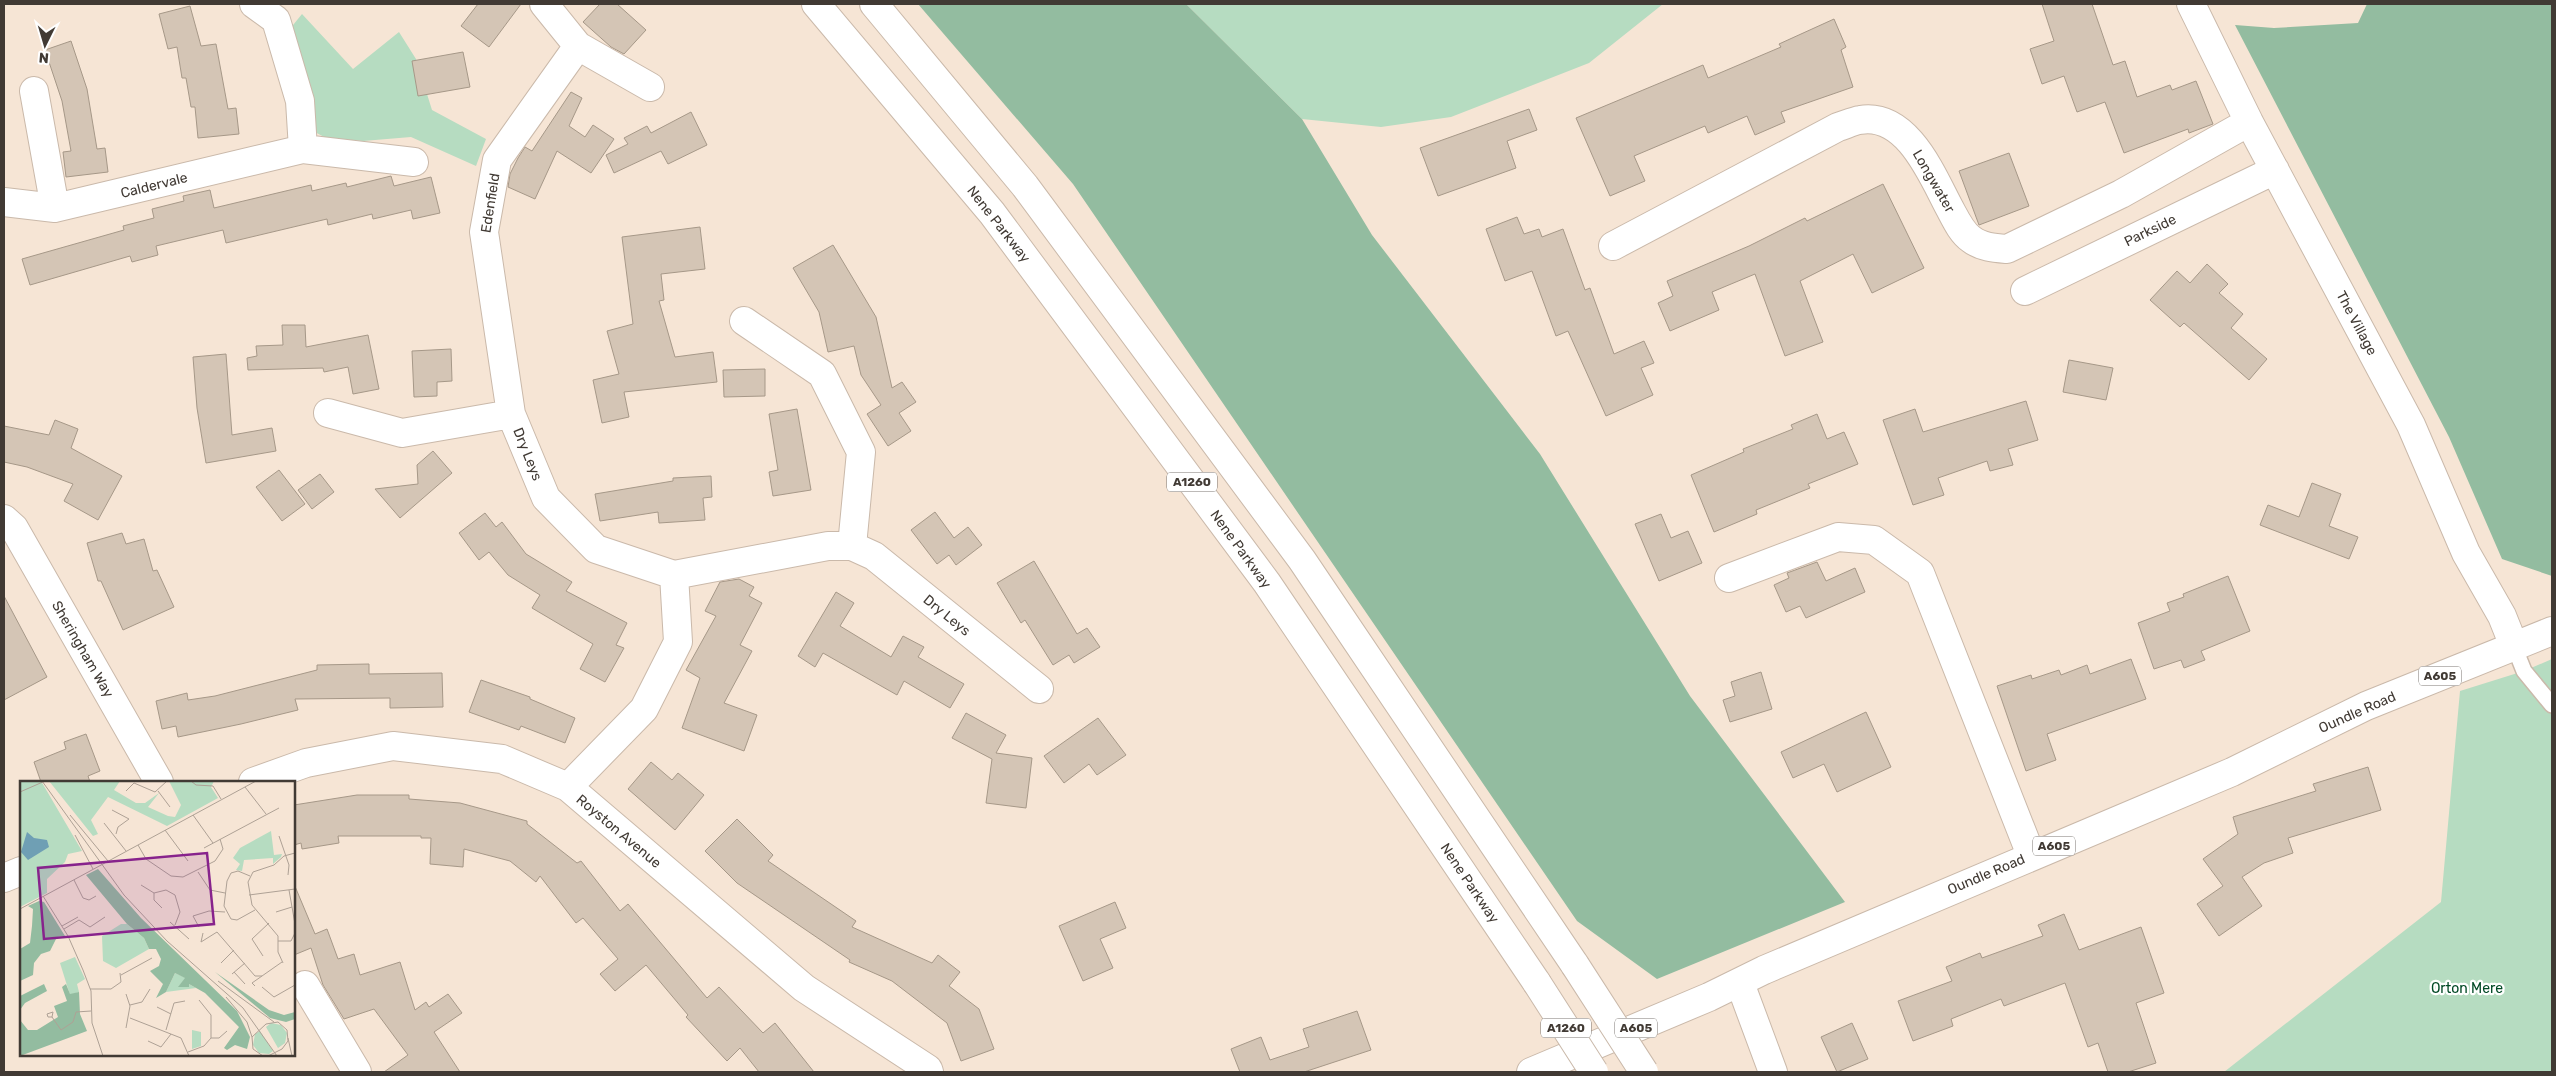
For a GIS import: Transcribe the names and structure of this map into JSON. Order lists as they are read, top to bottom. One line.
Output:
{"streets":{"main road":["Longwater","Caldervale","Edenfield","Nene Parkway","Parkside","The Village","Dry Leys","A1260","Sheringham Way","A605","Oundle Road","Royston Avenue"]},"crossings":[["Longwater","The Village"],["Edenfield","Dry Leys"],["Parkside","The Village"],["The Village","Oundle Road"]],"parks":["Orton Mere"],"north":"bottom"}
